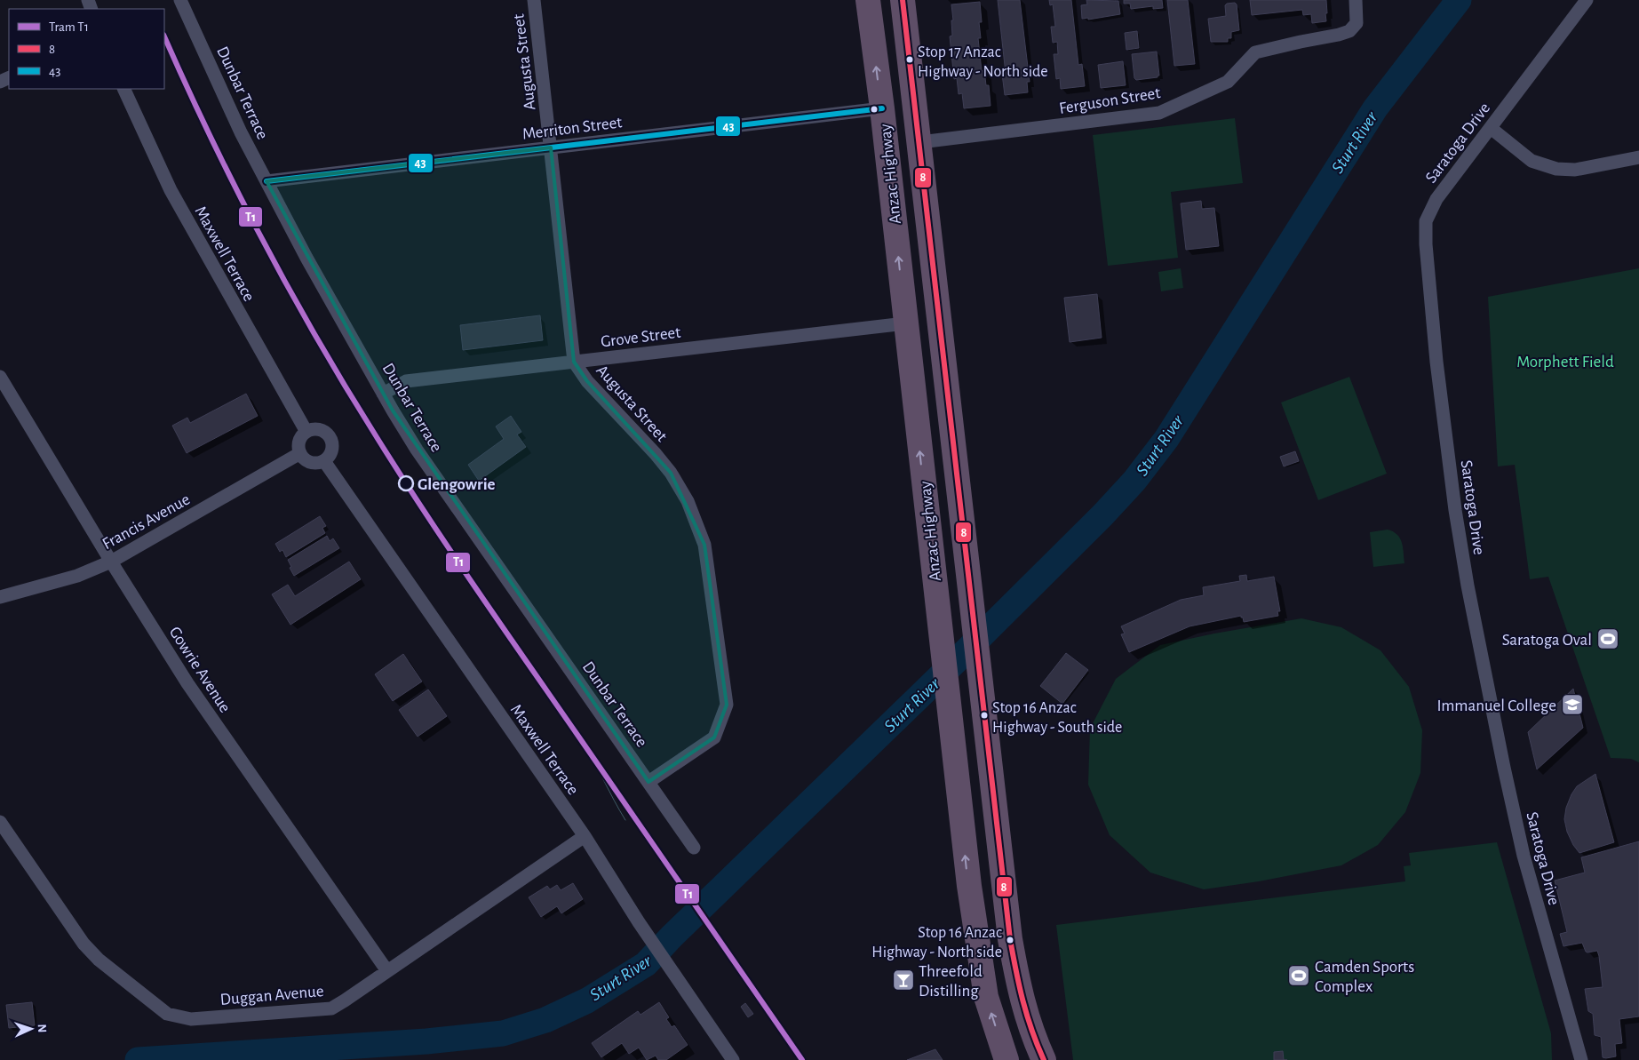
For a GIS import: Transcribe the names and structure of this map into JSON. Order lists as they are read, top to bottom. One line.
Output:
{"streets":{"highway":["Anzac Highway"],"street":["Augusta Street","Dunbar Terrace","Ferguson Street","Merriton Street","Saratoga Drive","Maxwell Terrace","Grove Street","Francis Avenue","Gowrie Avenue","Duggan Avenue"]},"crossings":[["Augusta Street","Dunbar Terrace"],["Augusta Street","Merriton Street"],["Augusta Street","Grove Street"],["Dunbar Terrace","Merriton Street"],["Dunbar Terrace","Grove Street"],["Ferguson Street","Anzac Highway"],["Merriton Street","Anzac Highway"],["Anzac Highway","Grove Street"],["Maxwell Terrace","Francis Avenue"],["Maxwell Terrace","Duggan Avenue"],["Francis Avenue","Gowrie Avenue"],["Gowrie Avenue","Duggan Avenue"]],"water":["Sturt River"],"parks":["Morphett Field"],"places":{"other":["Stop 17 Anzac Highway - North side","Glengowrie","Stop 16 Anzac Highway - South side","Stop 16 Anzac Highway - North side"],"sports":["Saratoga Oval","Camden Sports Complex"],"school or university":["Immanuel College"],"bar":["Threefold Distilling"]},"lines":["transit line 8","tram line T1","transit line 43"],"legend":["Tram T1","8","43"],"north":"right"}
